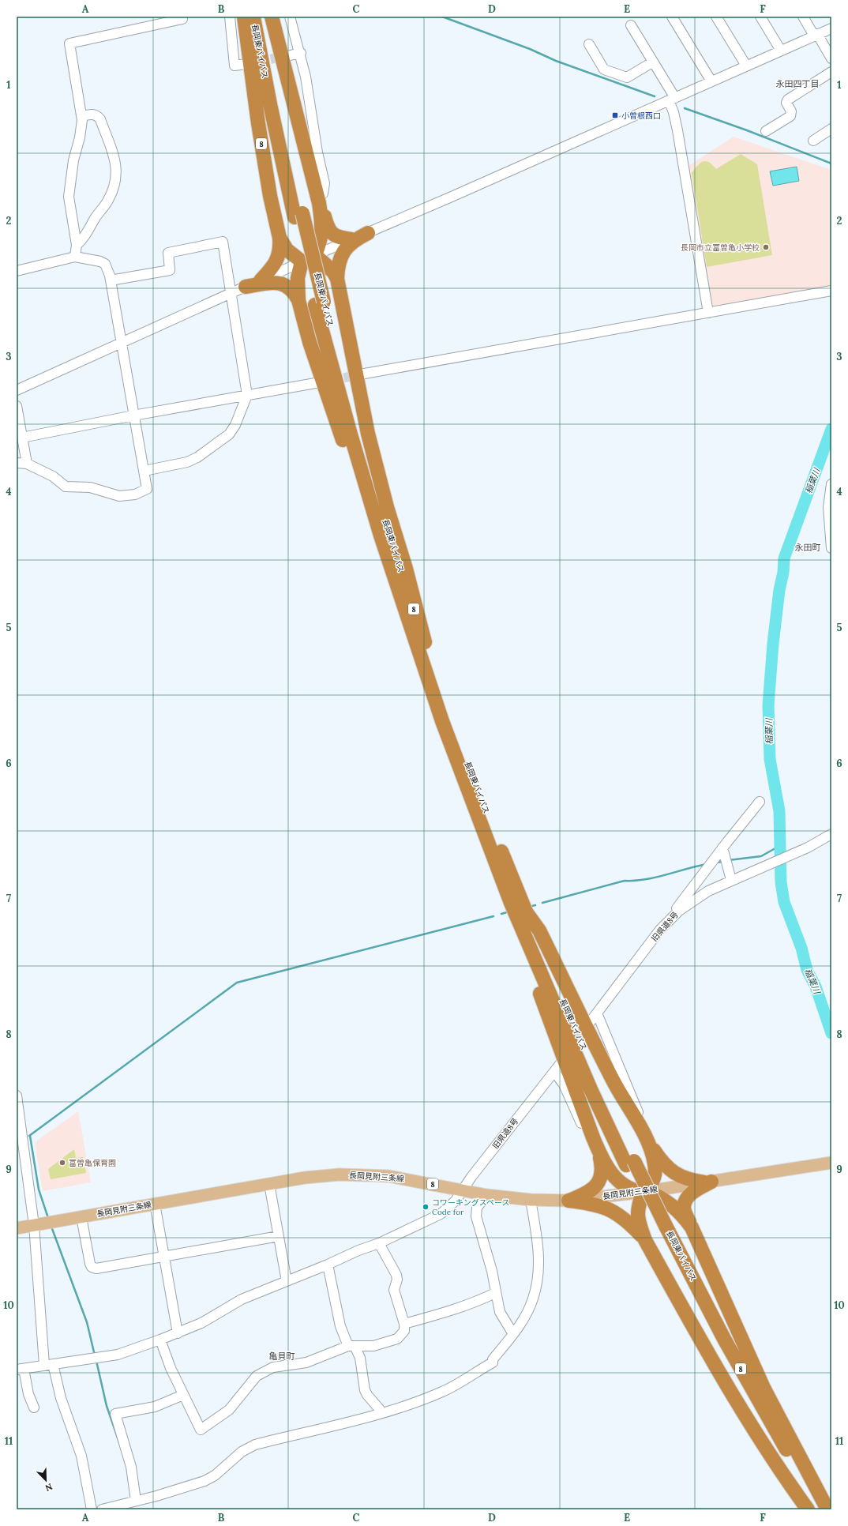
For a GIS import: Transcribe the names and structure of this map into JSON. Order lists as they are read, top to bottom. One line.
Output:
{"streets":{"highway":["長岡東バイパス","8"],"main road":["長岡見附三条線"],"street":["旧県道8号"]},"crossings":[["長岡東バイパス","8"],["旧県道8号","長岡見附三条線"]],"districts":["永田四丁目","永田町","亀貝町"],"water":["稲葉川"],"places":{"transit":["小曽根西口"],"other":["長岡市立富曽亀小学校","富曽亀保育園","コワーキングスペース Code for"]},"north":"bottom right","grid":{"columns":["A","B","C","D","E","F"],"rows":["1","2","3","4","5","6","7","8","9","10","11"]}}
